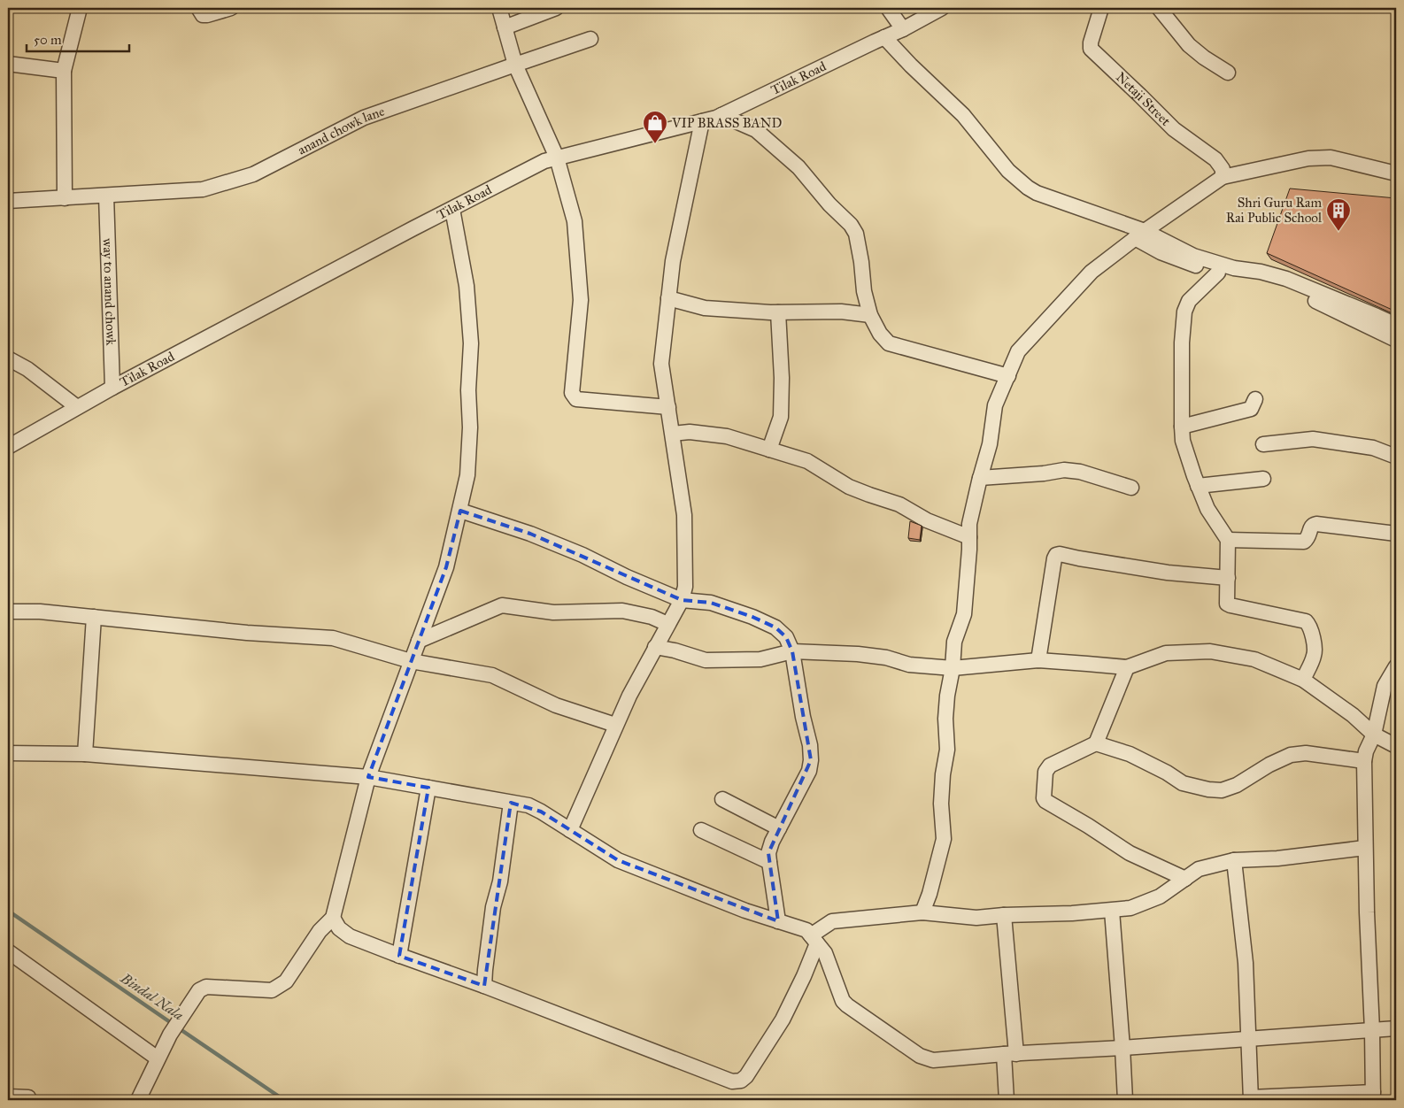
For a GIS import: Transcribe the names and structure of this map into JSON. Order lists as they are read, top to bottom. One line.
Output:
{"streets":{"street":["Tilak Road","Netaji Street","anand chowk lane","way to anand chowk"]},"crossings":[["Tilak Road","way to anand chowk"],["anand chowk lane","way to anand chowk"]],"water":["Bindal Nala"],"places":{"shop":["VIP BRASS BAND"],"building":["Shri Guru Ram Rai Public School"]},"scale_bar":"50 m"}
